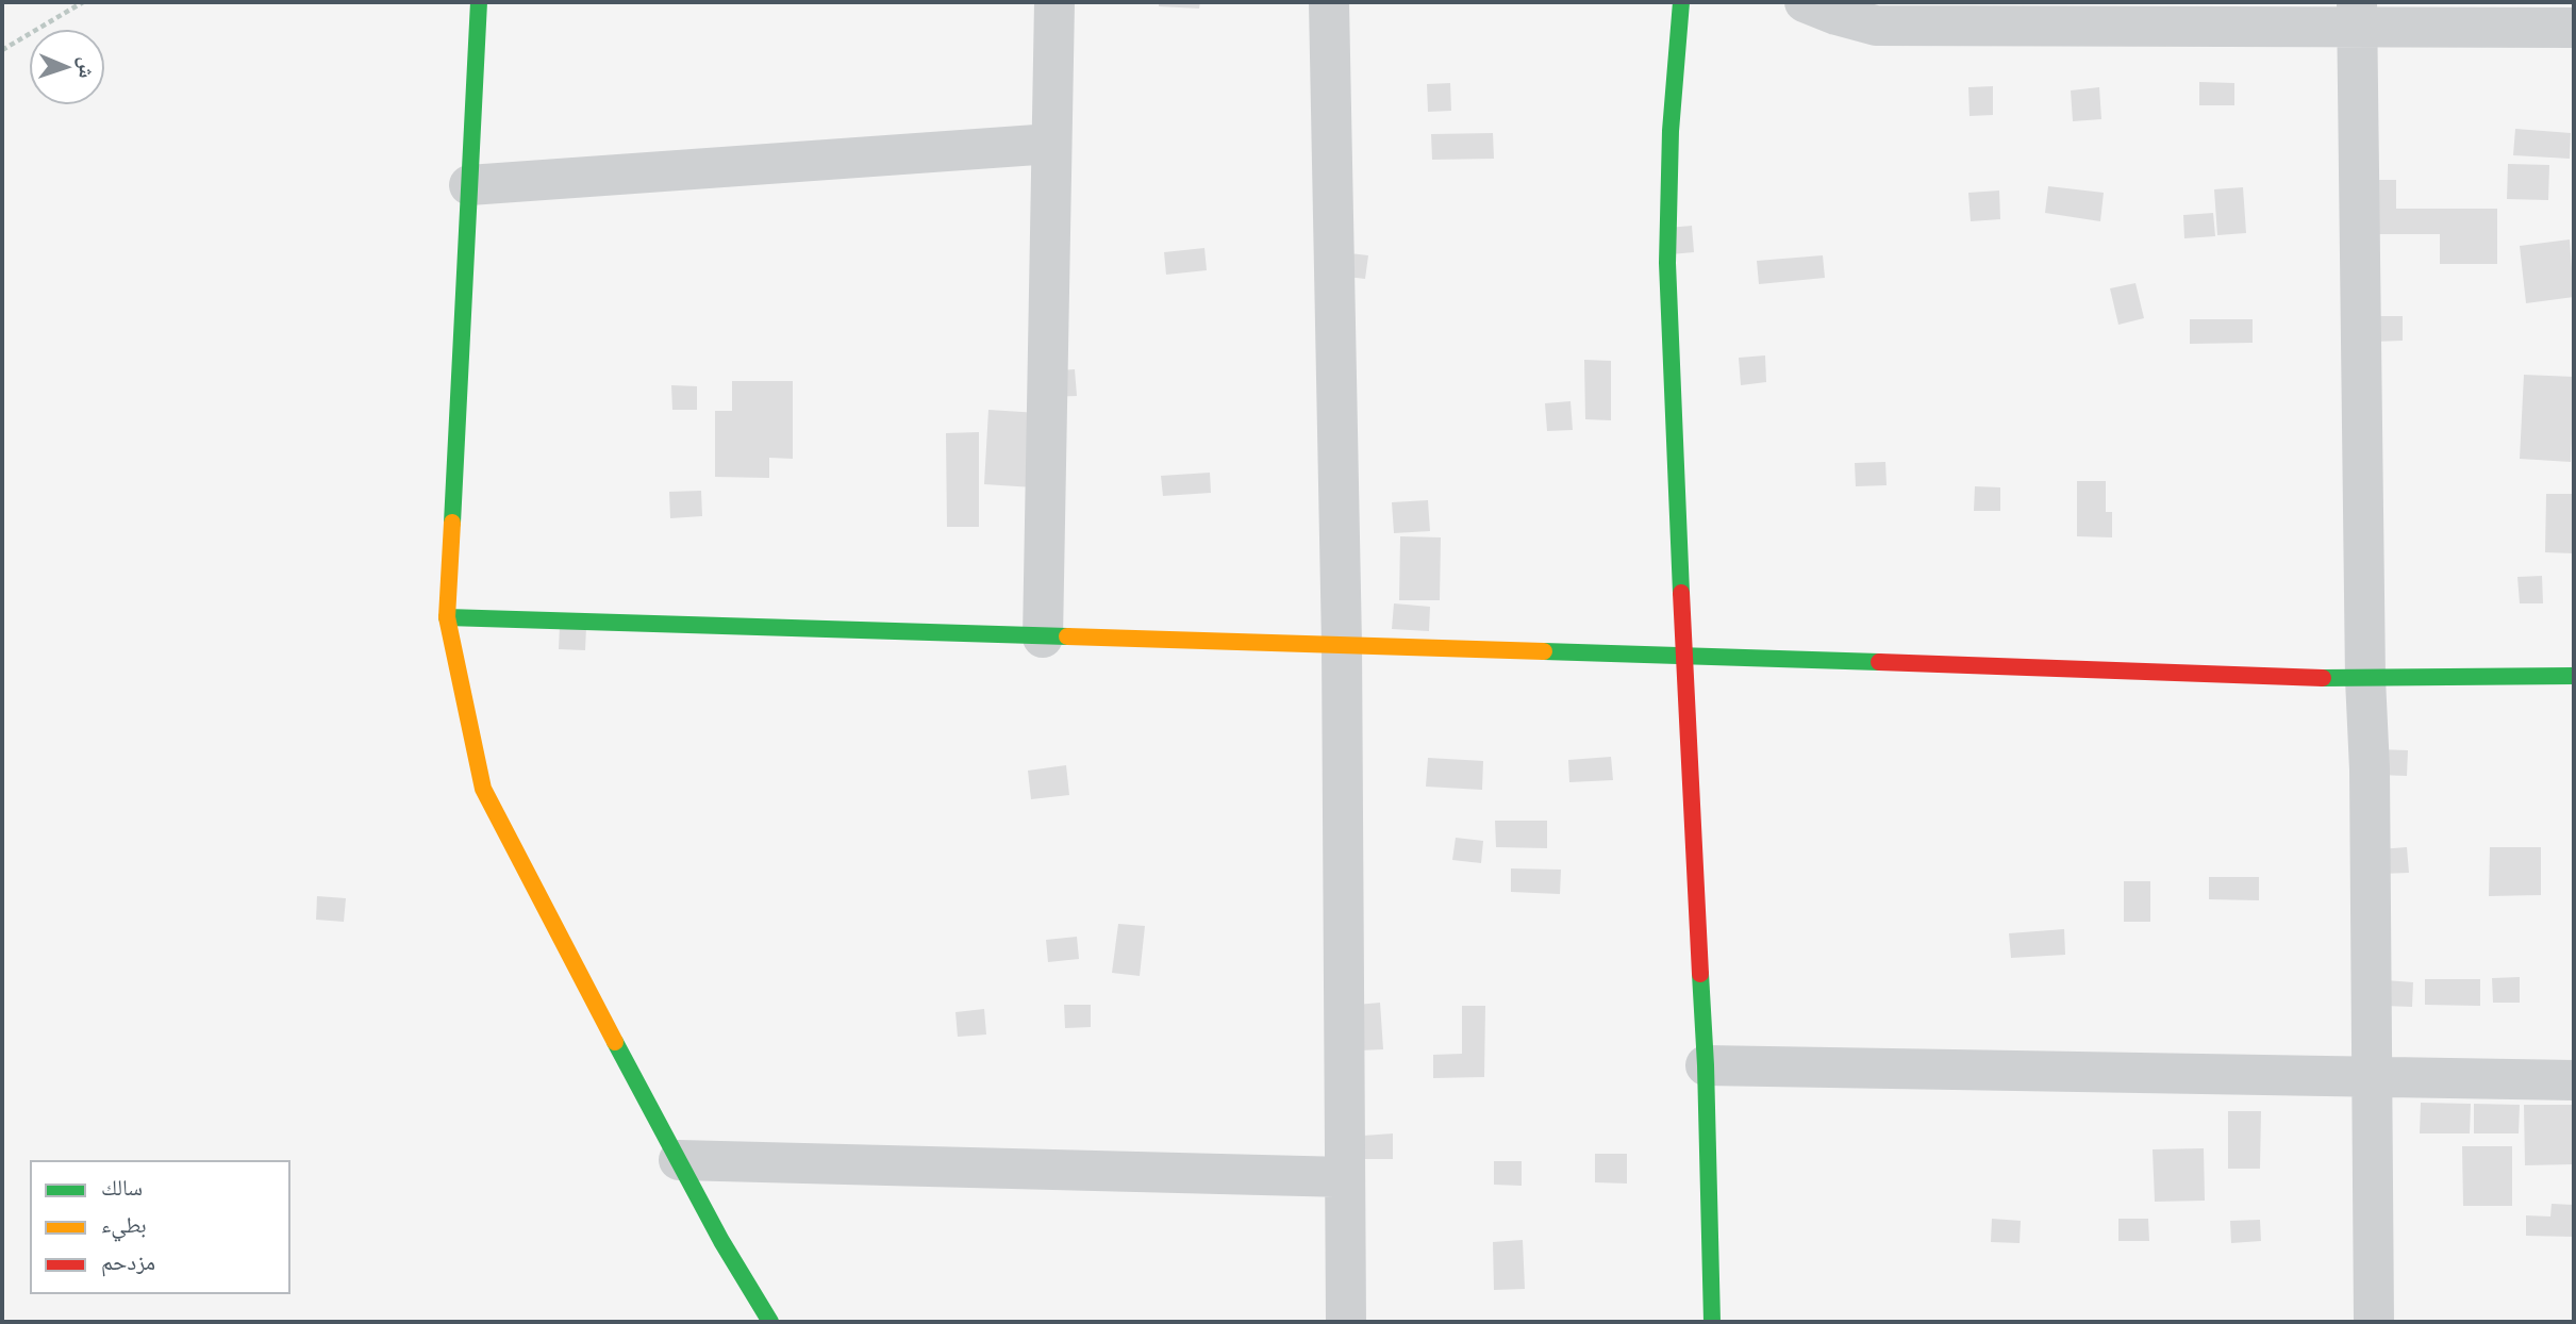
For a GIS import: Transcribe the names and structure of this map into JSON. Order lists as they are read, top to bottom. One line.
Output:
{"legend":["سالك","بطيء","مزدحم"],"north":"right"}
